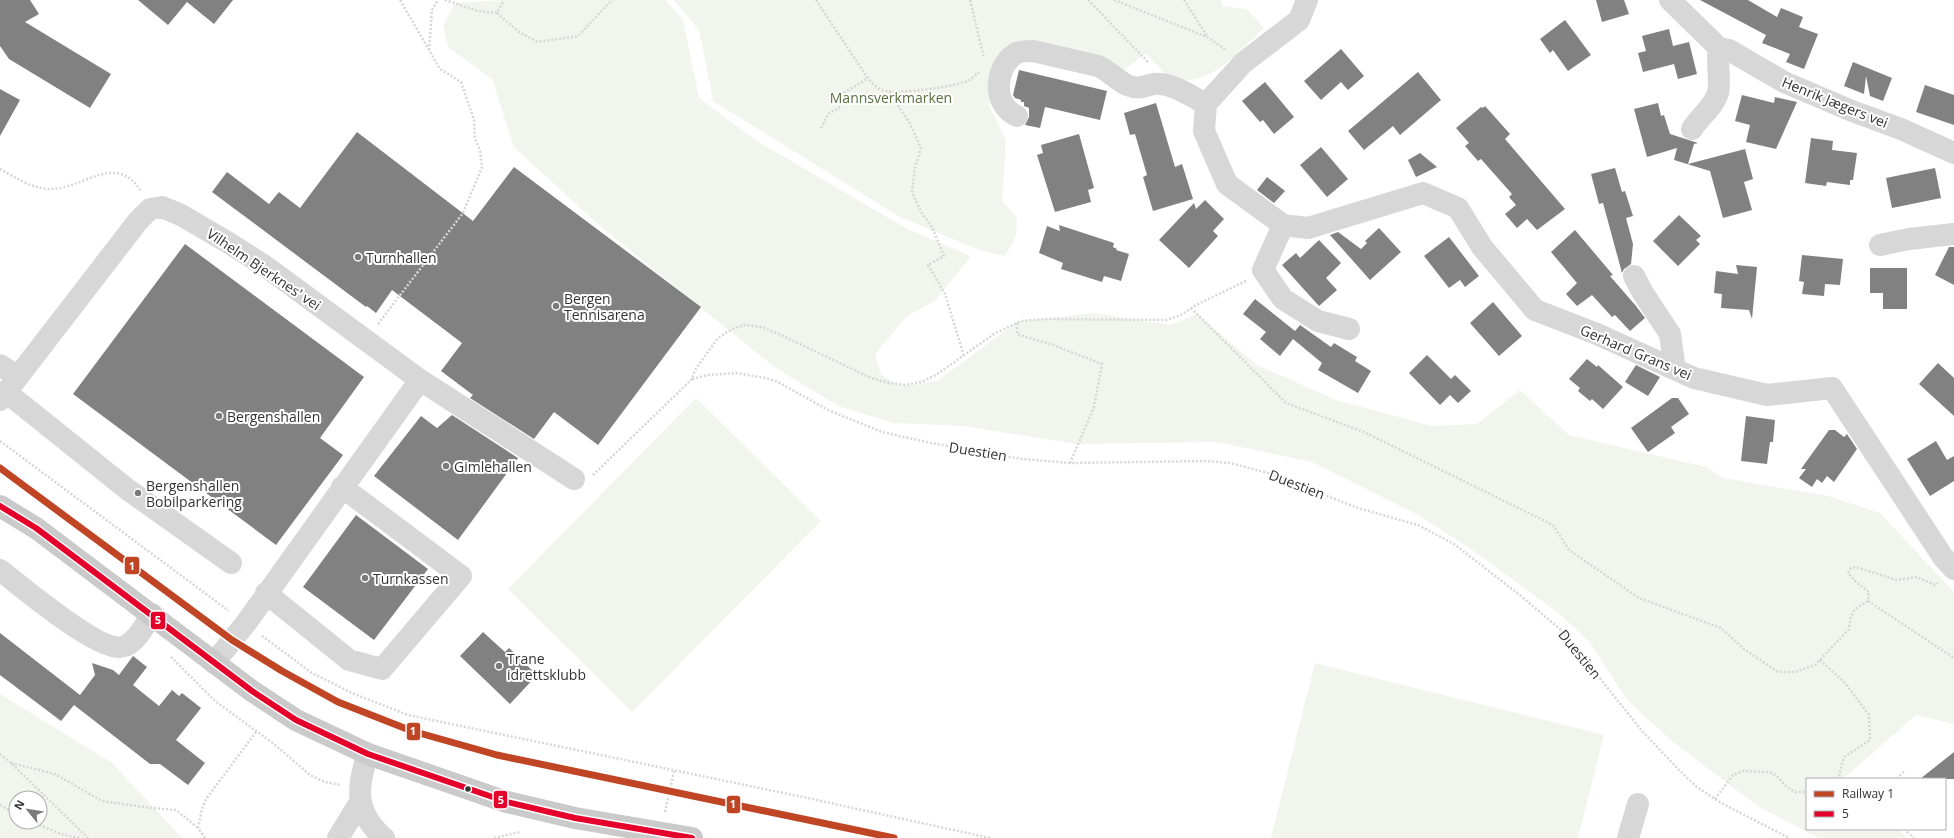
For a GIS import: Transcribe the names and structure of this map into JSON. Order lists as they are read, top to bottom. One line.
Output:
{"streets":{"street":["Henrik Jægers vei","Vilhelm Bjerknes' vei","Gerhard Grans vei"],"path":["Duestien"]},"parks":["Mannsverkmarken"],"places":["Turnhallen","Bergen Tennisarena","Bergenshallen","Gimlehallen","Bergenshallen Bobilparkering","Turnkassen","Trane idrettsklubb"],"lines":["rail line 1","transit line 5"],"legend":["Railway 1","5"],"north":"top left"}
